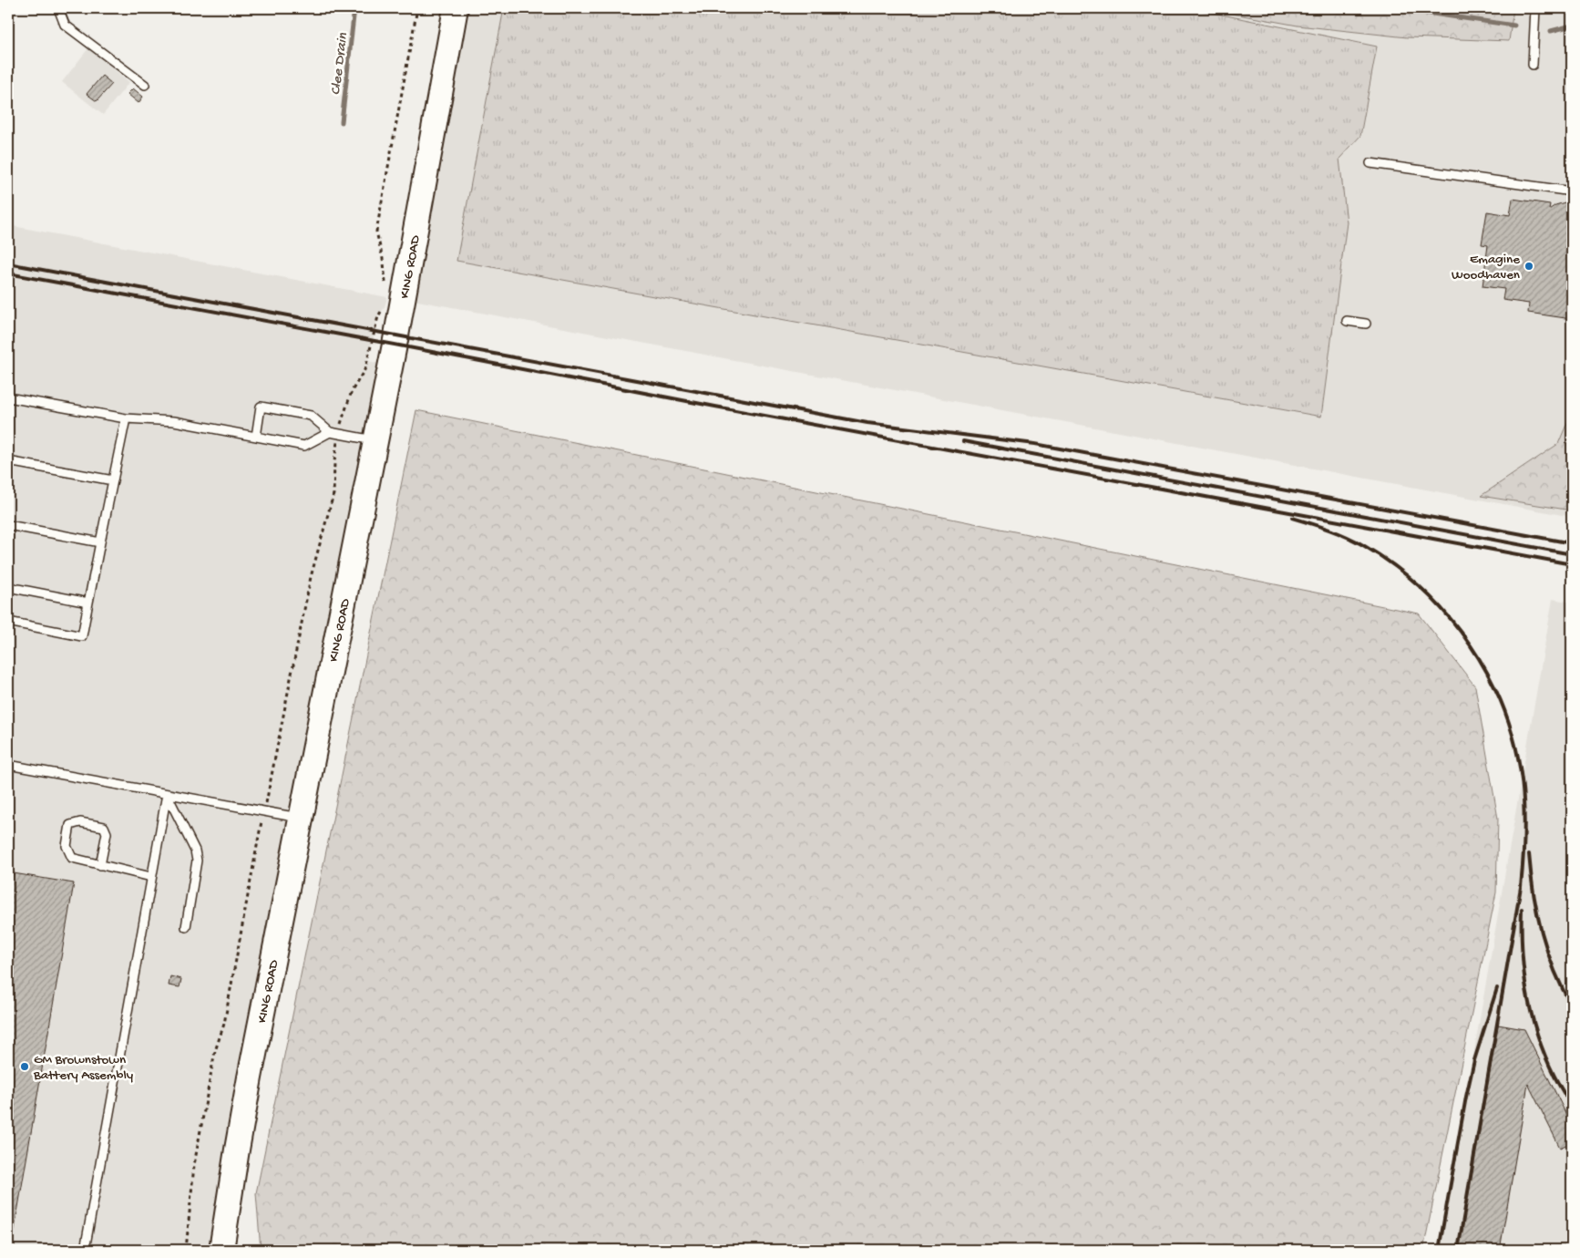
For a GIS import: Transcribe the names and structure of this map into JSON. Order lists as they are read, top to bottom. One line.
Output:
{"streets":{"main road":["KING ROAD"]},"water":["Clee Drain"],"places":["Emagine Woodhaven","GM Brownstown Battery Assembly"]}
